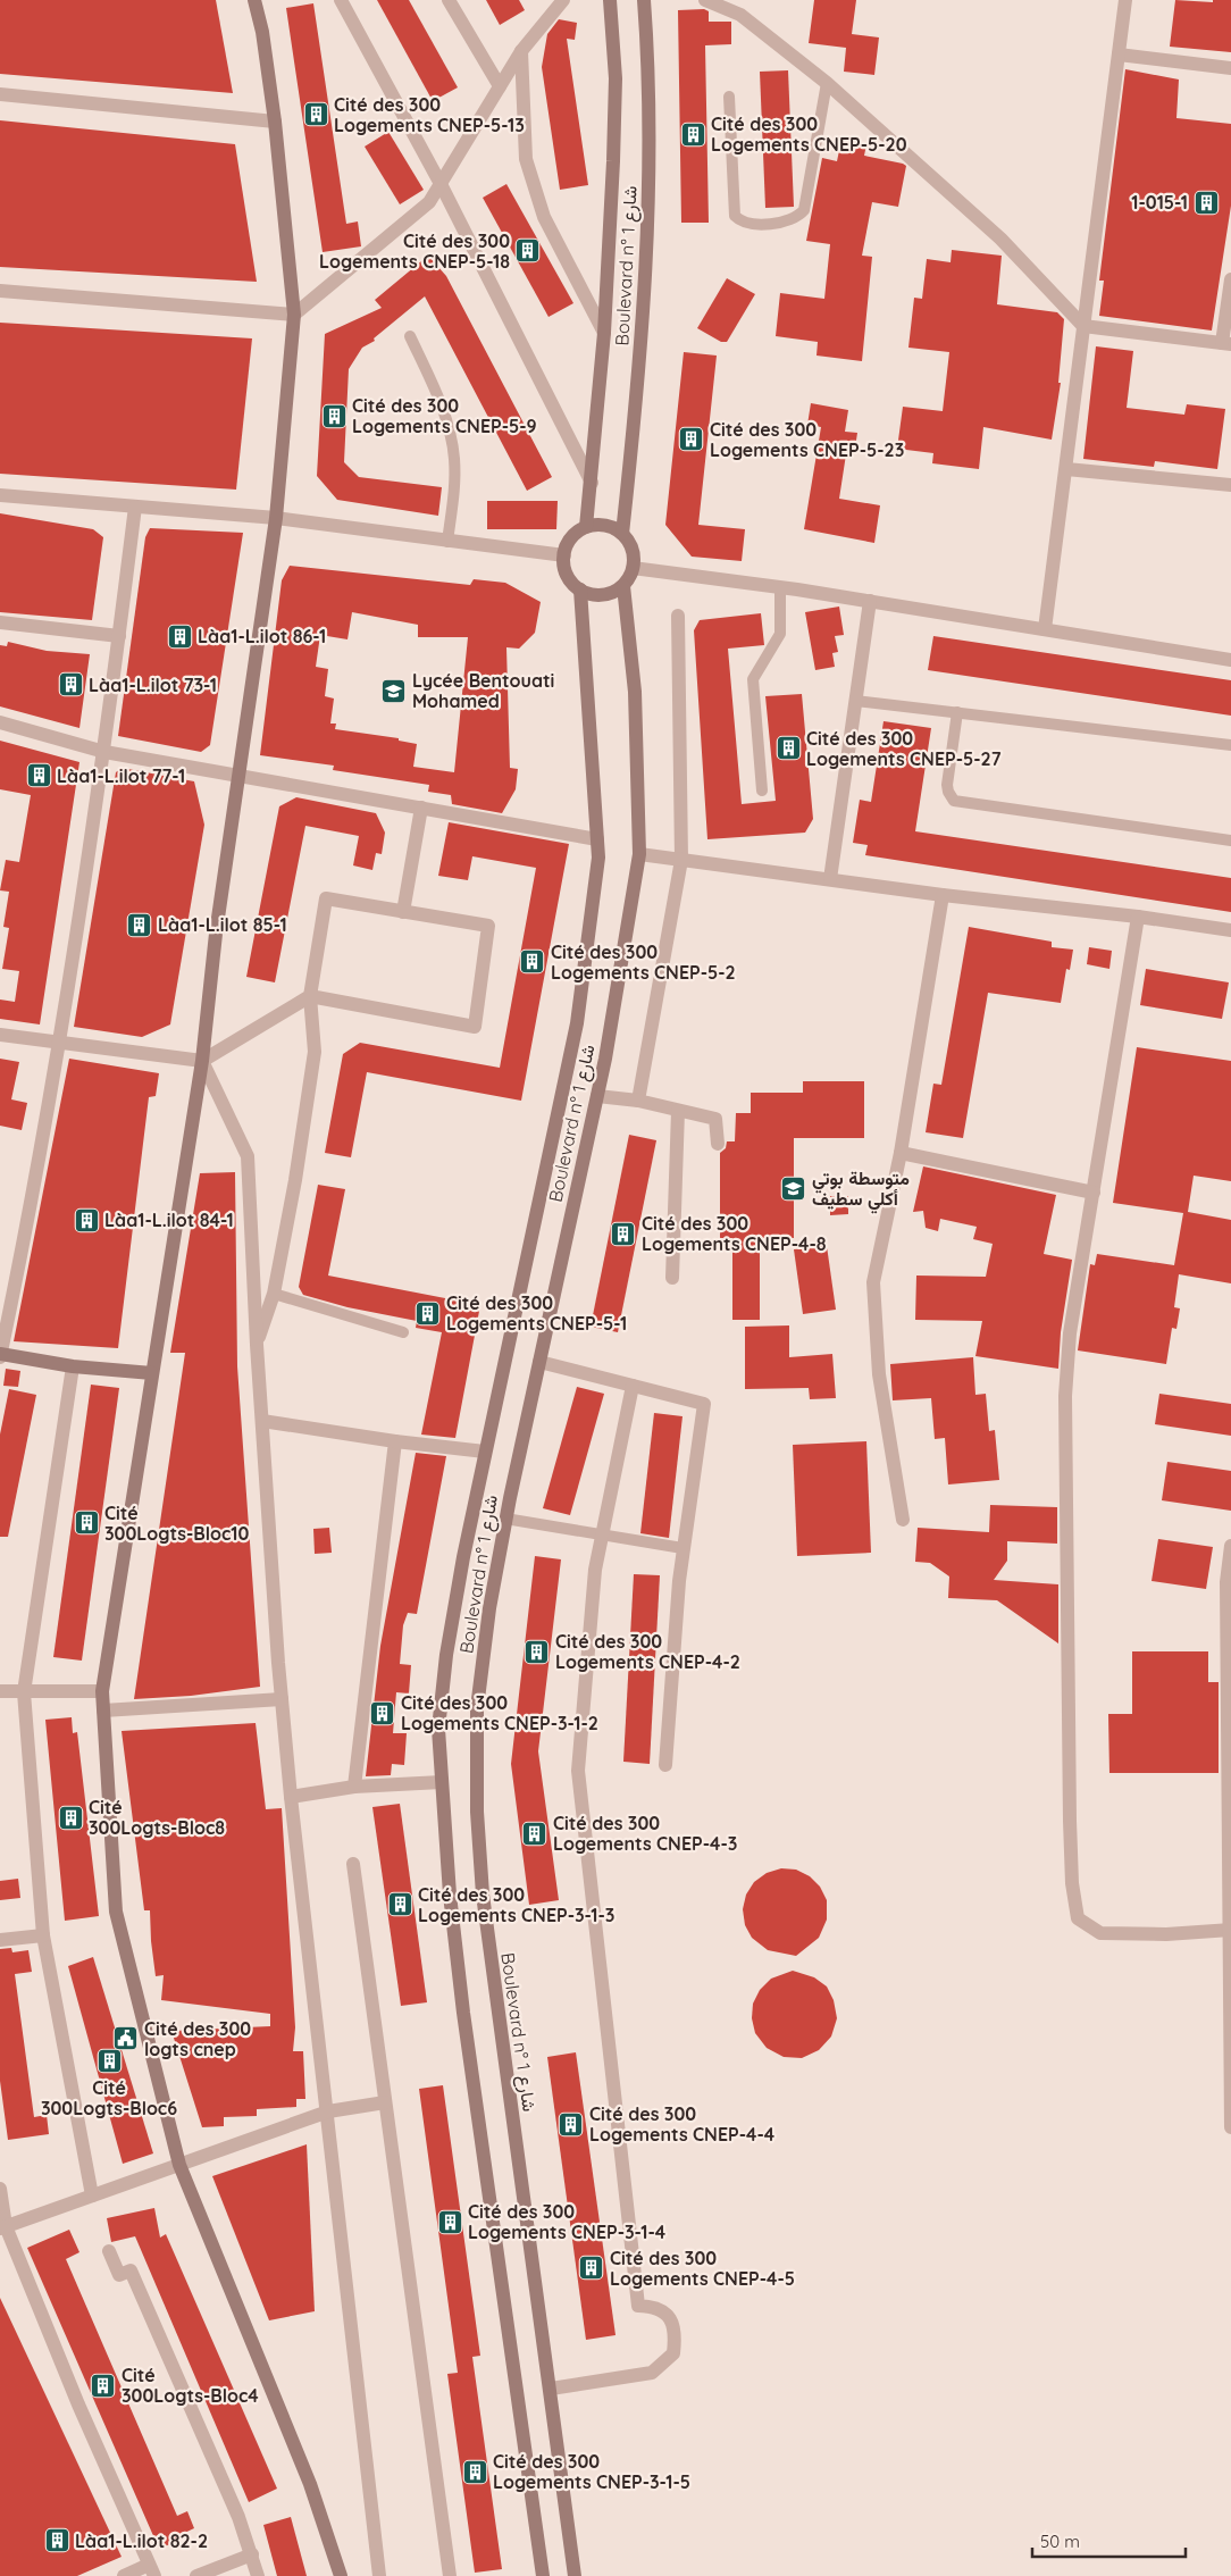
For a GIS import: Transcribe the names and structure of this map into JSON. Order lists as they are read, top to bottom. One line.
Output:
{"streets":{"main road":["Boulevard n° شارع 1"]},"places":{"building":["Cité des 300 Logements CNEP-5-13","Cité des 300 Logements CNEP-5-20","1-015-1","Cité des 300 Logements CNEP-5-18","Cité des 300 Logements CNEP-5-9","Cité des 300 Logements CNEP-5-23","Làa1-L.ilot 86-1","Làa1-L.ilot 73-1","Cité des 300 Logements CNEP-5-27","Làa1-L.ilot 77-1","Làa1-L.ilot 85-1","Cité des 300 Logements CNEP-5-2","Làa1-L.ilot 84-1","Cité des 300 Logements CNEP-4-8","Cité des 300 Logements CNEP-5-1","Cité 300Logts-Bloc10","Cité des 300 Logements CNEP-4-2","Cité des 300 Logements CNEP-3-1-2","Cité 300Logts-Bloc8","Cité des 300 Logements CNEP-4-3","Cité des 300 Logements CNEP-3-1-3","Cité 300Logts-Bloc6","Cité des 300 Logements CNEP-4-4","Cité des 300 Logements CNEP-3-1-4","Cité des 300 Logements CNEP-4-5","Cité 300Logts-Bloc4","Cité des 300 Logements CNEP-3-1-5","Làa1-L.ilot 82-2"],"school or university":["Lycée Bentouati Mohamed","متوسطة بوتي أكلي سطيف"],"public building":["Cité des 300 logts cnep"]},"scale_bar":"50 m"}
